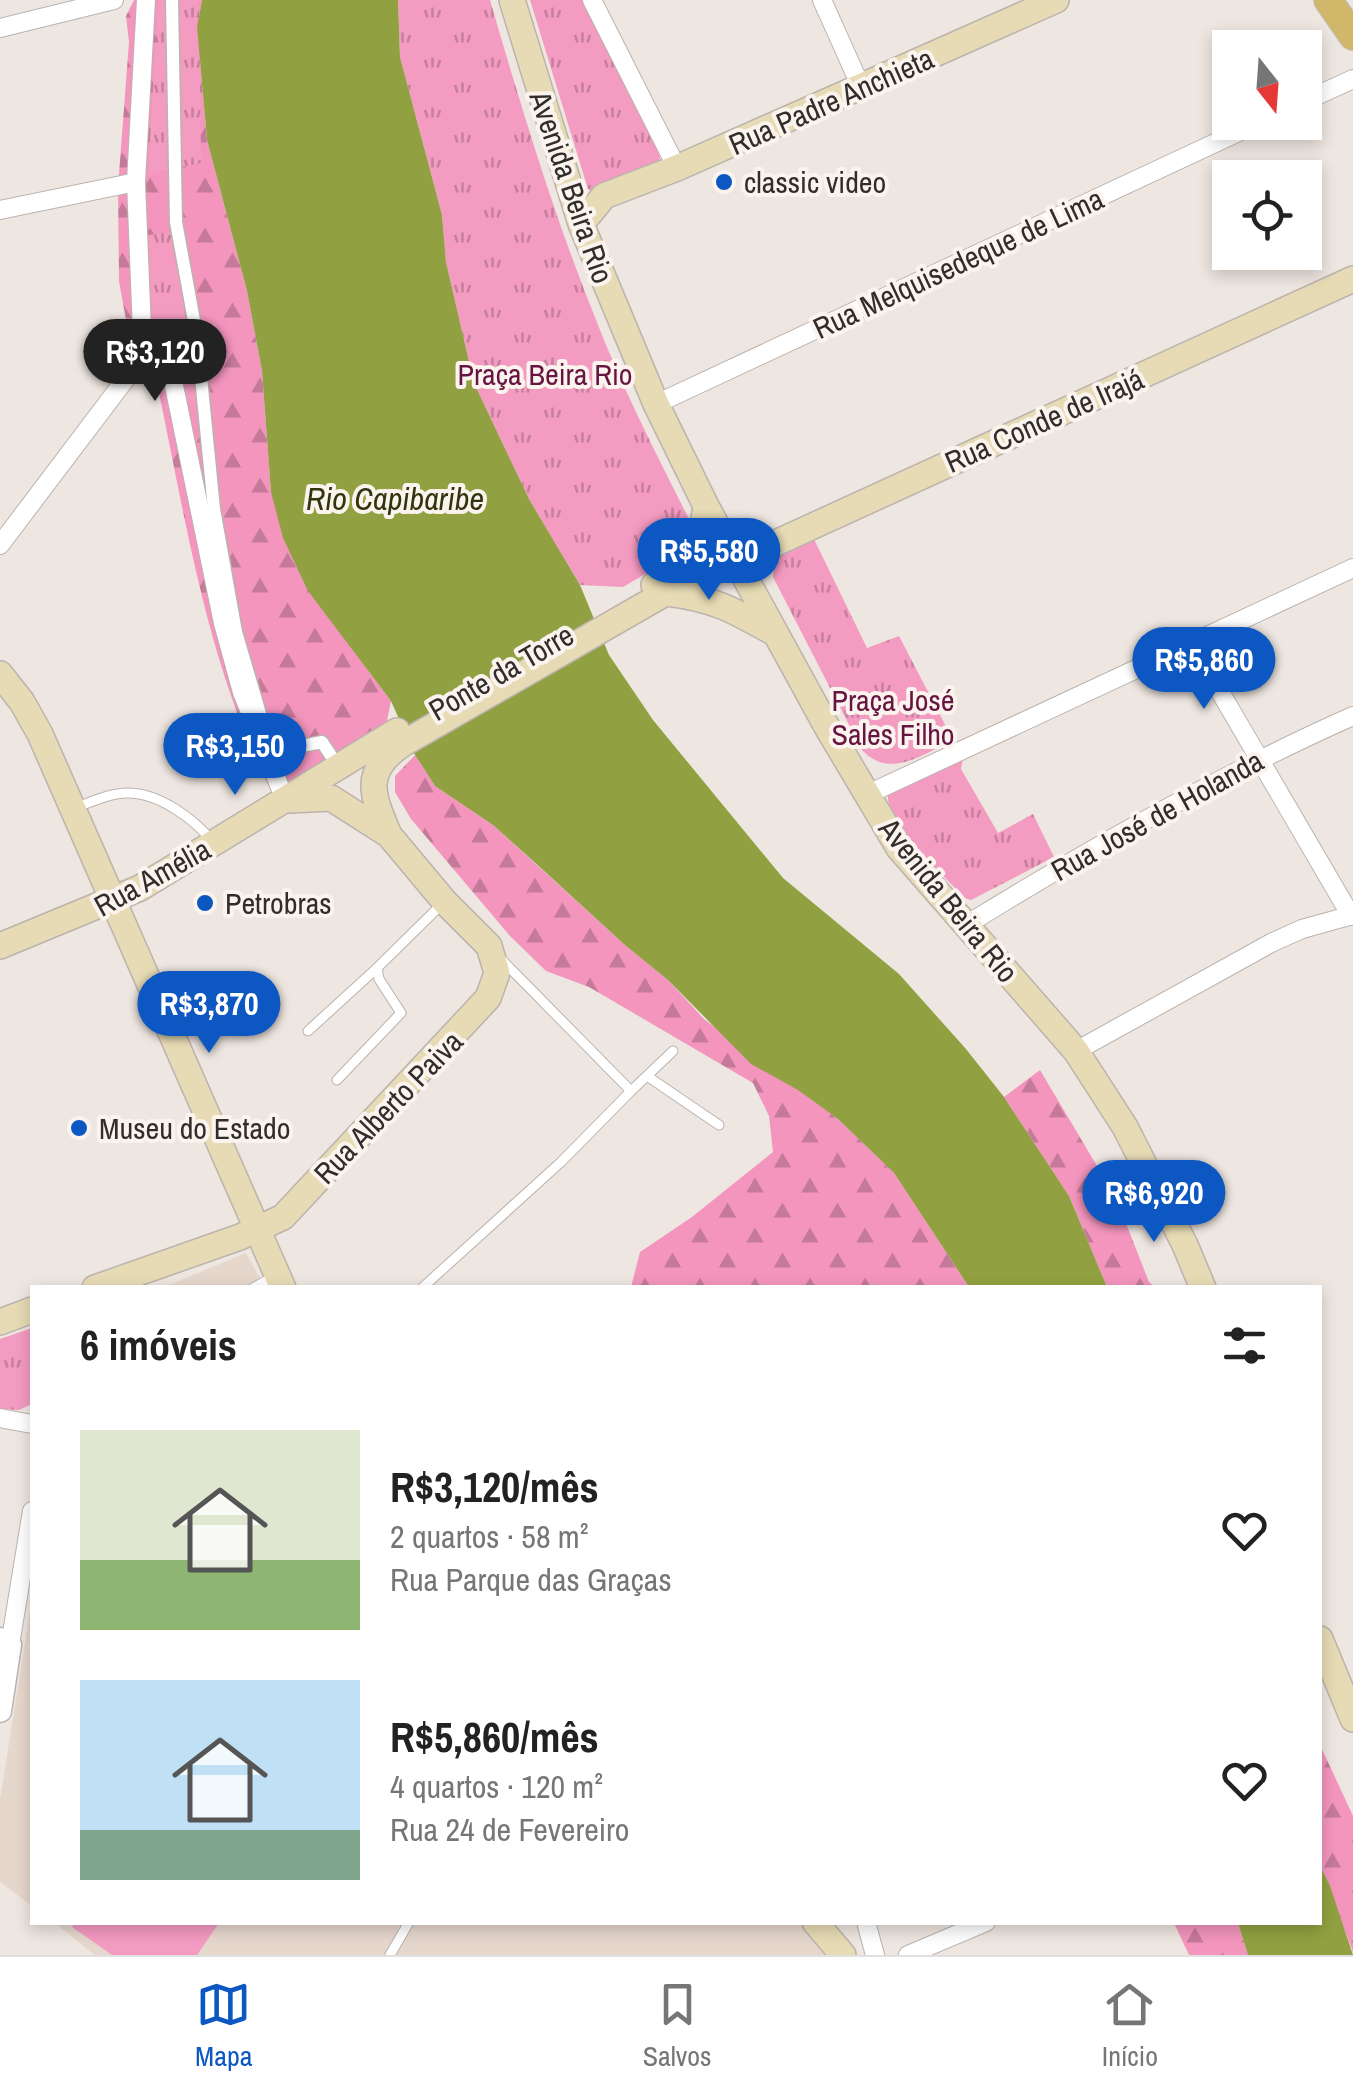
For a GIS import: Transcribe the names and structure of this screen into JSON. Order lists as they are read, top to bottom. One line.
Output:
{"streets":{"main road":["Rua Padre Anchieta","Avenida Beira Rio","Rua Conde de Irajá","Ponte da Torre","Rua Amélia","Rua Alberto Paiva"],"street":["Rua Melquisedeque de Lima","Rua José de Holanda"]},"crossings":[["Rua Padre Anchieta","Avenida Beira Rio"],["Avenida Beira Rio","Rua Melquisedeque de Lima"],["Avenida Beira Rio","Rua Conde de Irajá"],["Avenida Beira Rio","Rua José de Holanda"],["Ponte da Torre","Rua Amélia"]],"water":["Rio Capibaribe"],"parks":["Praça Beira Rio","Praça José Sales Filho"],"places":["classic video","Petrobras","Museu do Estado"],"north":"bottom","page":{"price":["R$3,120","R$5,580","R$5,860","R$3,150","R$3,870","R$6,920"],"heading":"6 imóveis","list":[{"name":"R$3,120/mês","note":"2 quartos · 58 m² · Rua Parque das Graças"},{"name":"R$5,860/mês","note":"4 quartos · 120 m² · Rua 24 de Fevereiro"}],"tabs":["Mapa","Salvos","Início"]}}
